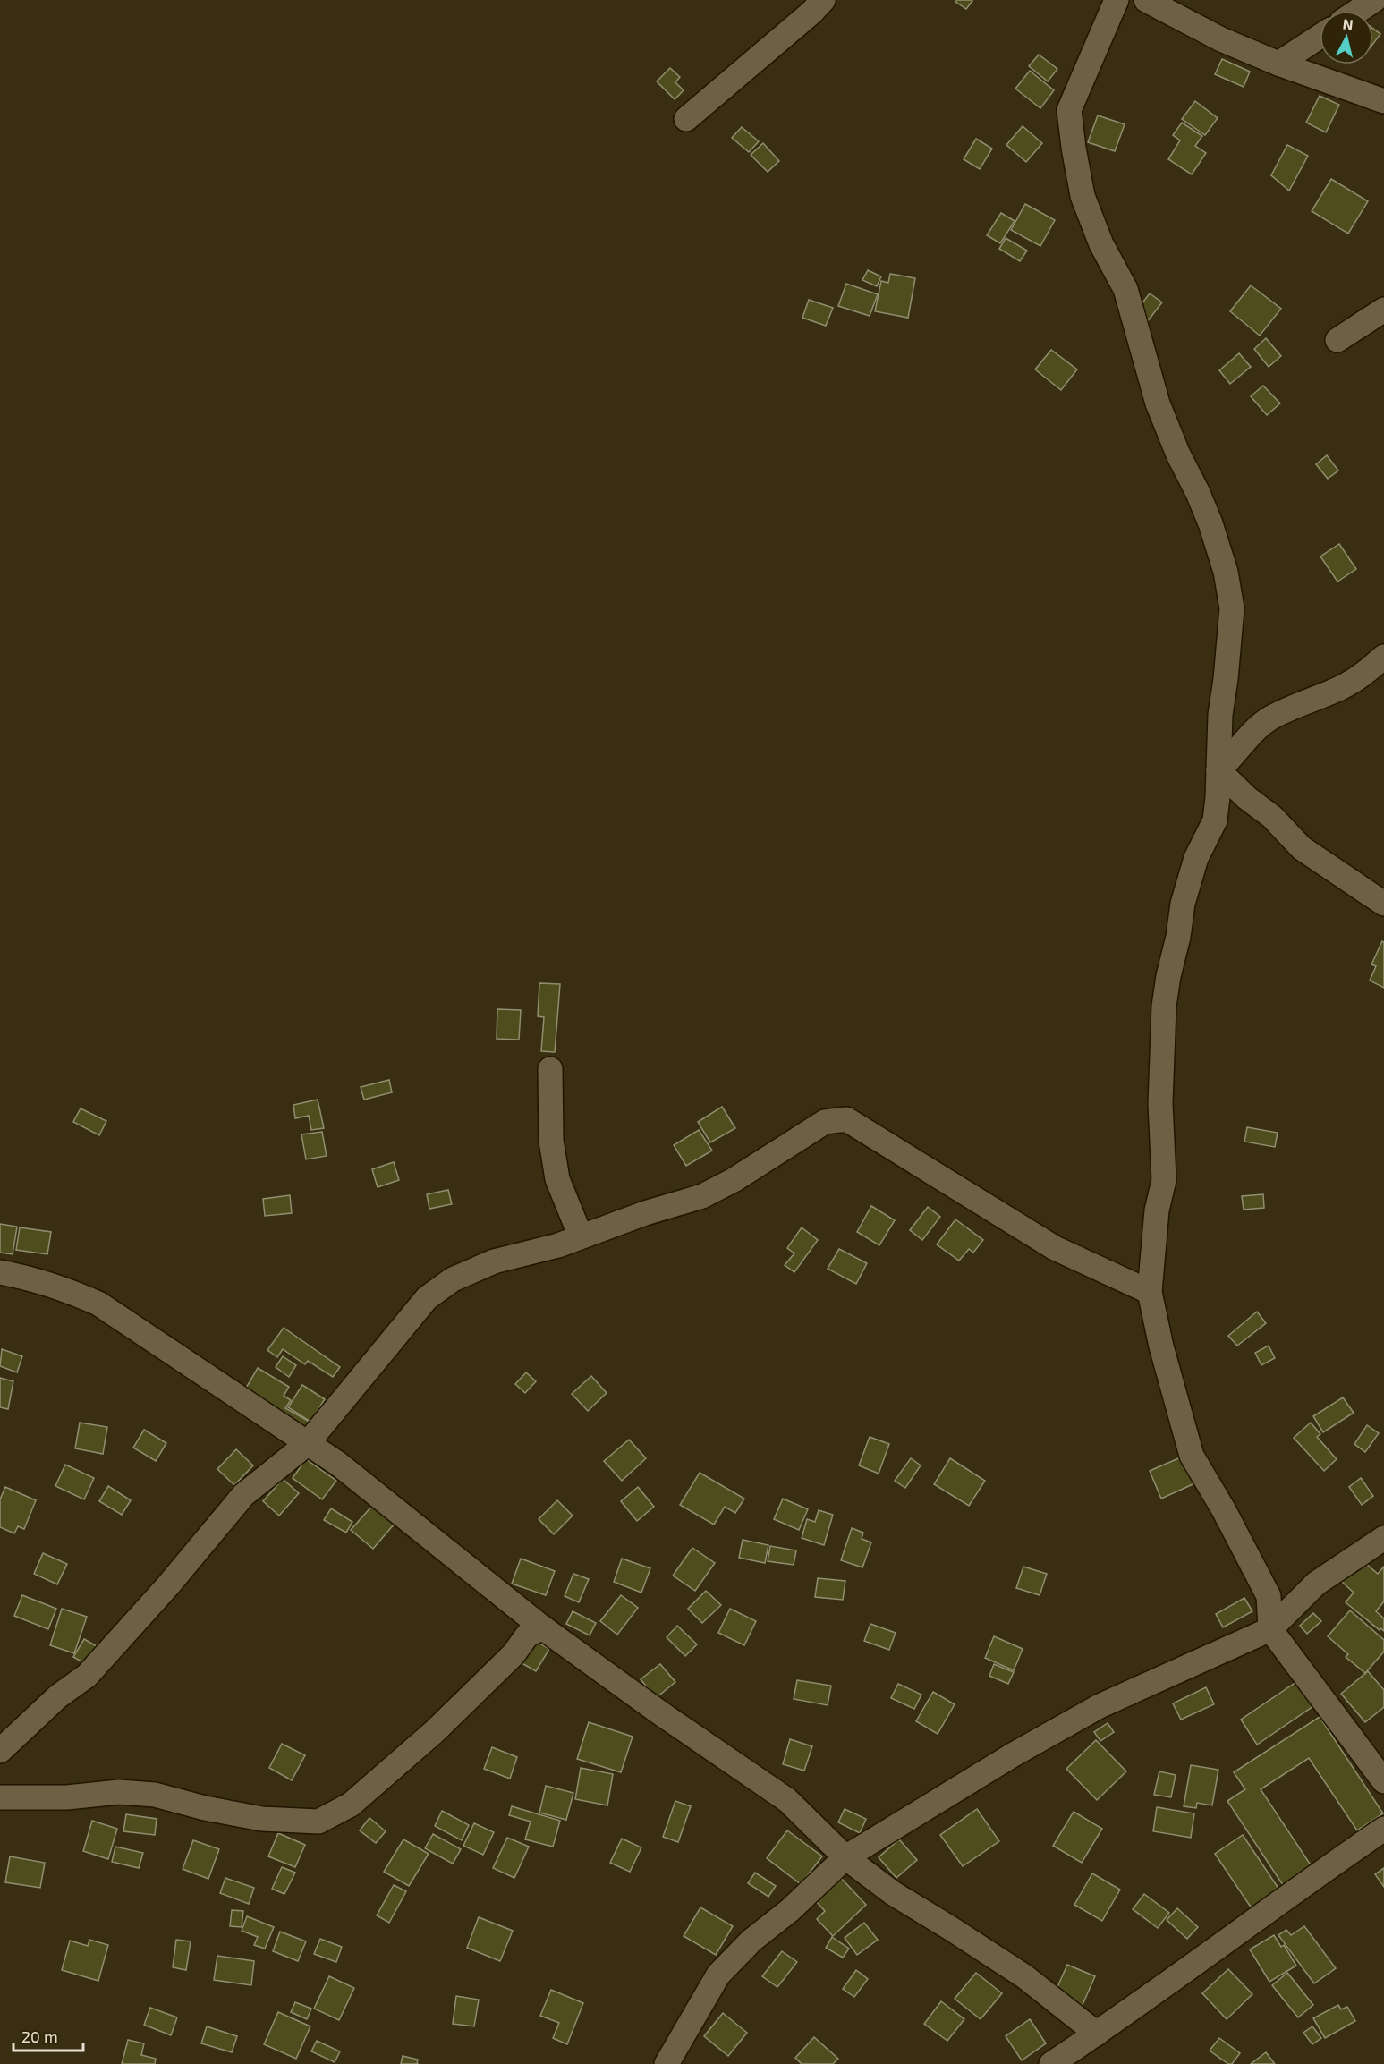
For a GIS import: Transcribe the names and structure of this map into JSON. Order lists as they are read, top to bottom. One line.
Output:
{"scale_bar":"20 m","north":"top"}
